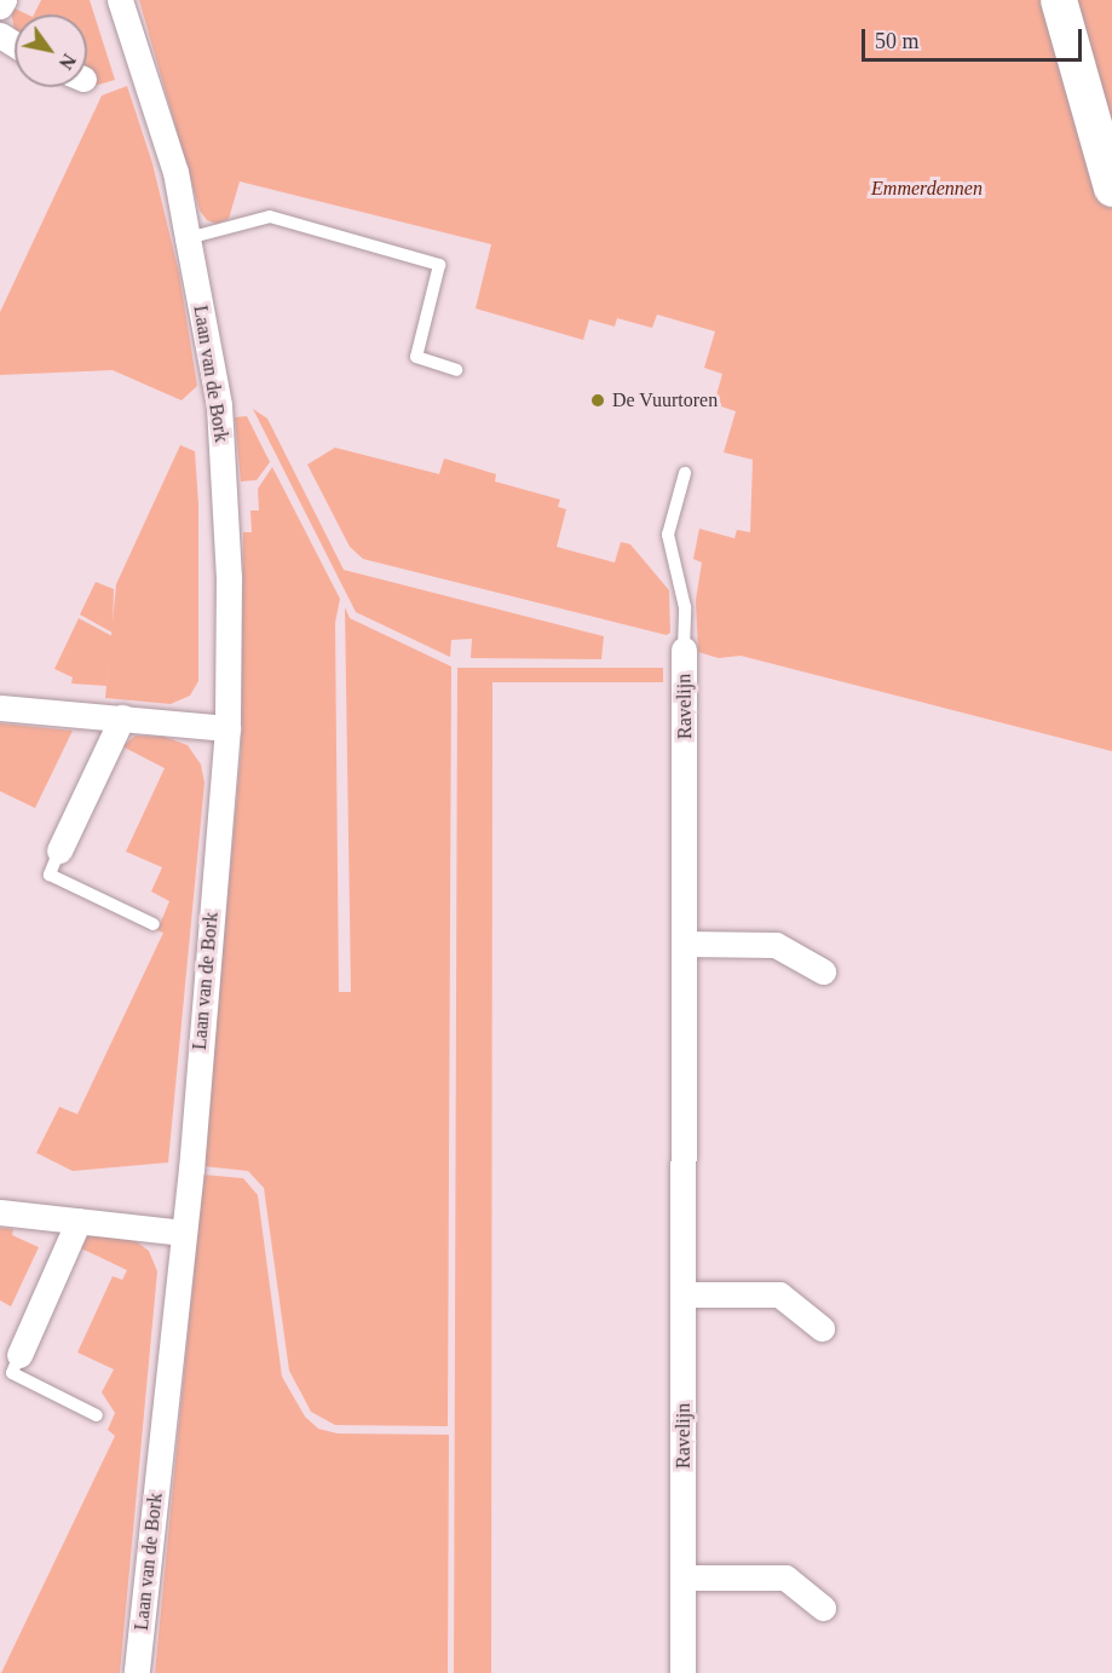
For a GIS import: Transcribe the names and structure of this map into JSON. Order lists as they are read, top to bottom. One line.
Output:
{"streets":{"street":["Laan van de Bork","Ravelijn"]},"parks":["Emmerdennen"],"places":["De Vuurtoren"],"scale_bar":"50 m","north":"bottom right"}
